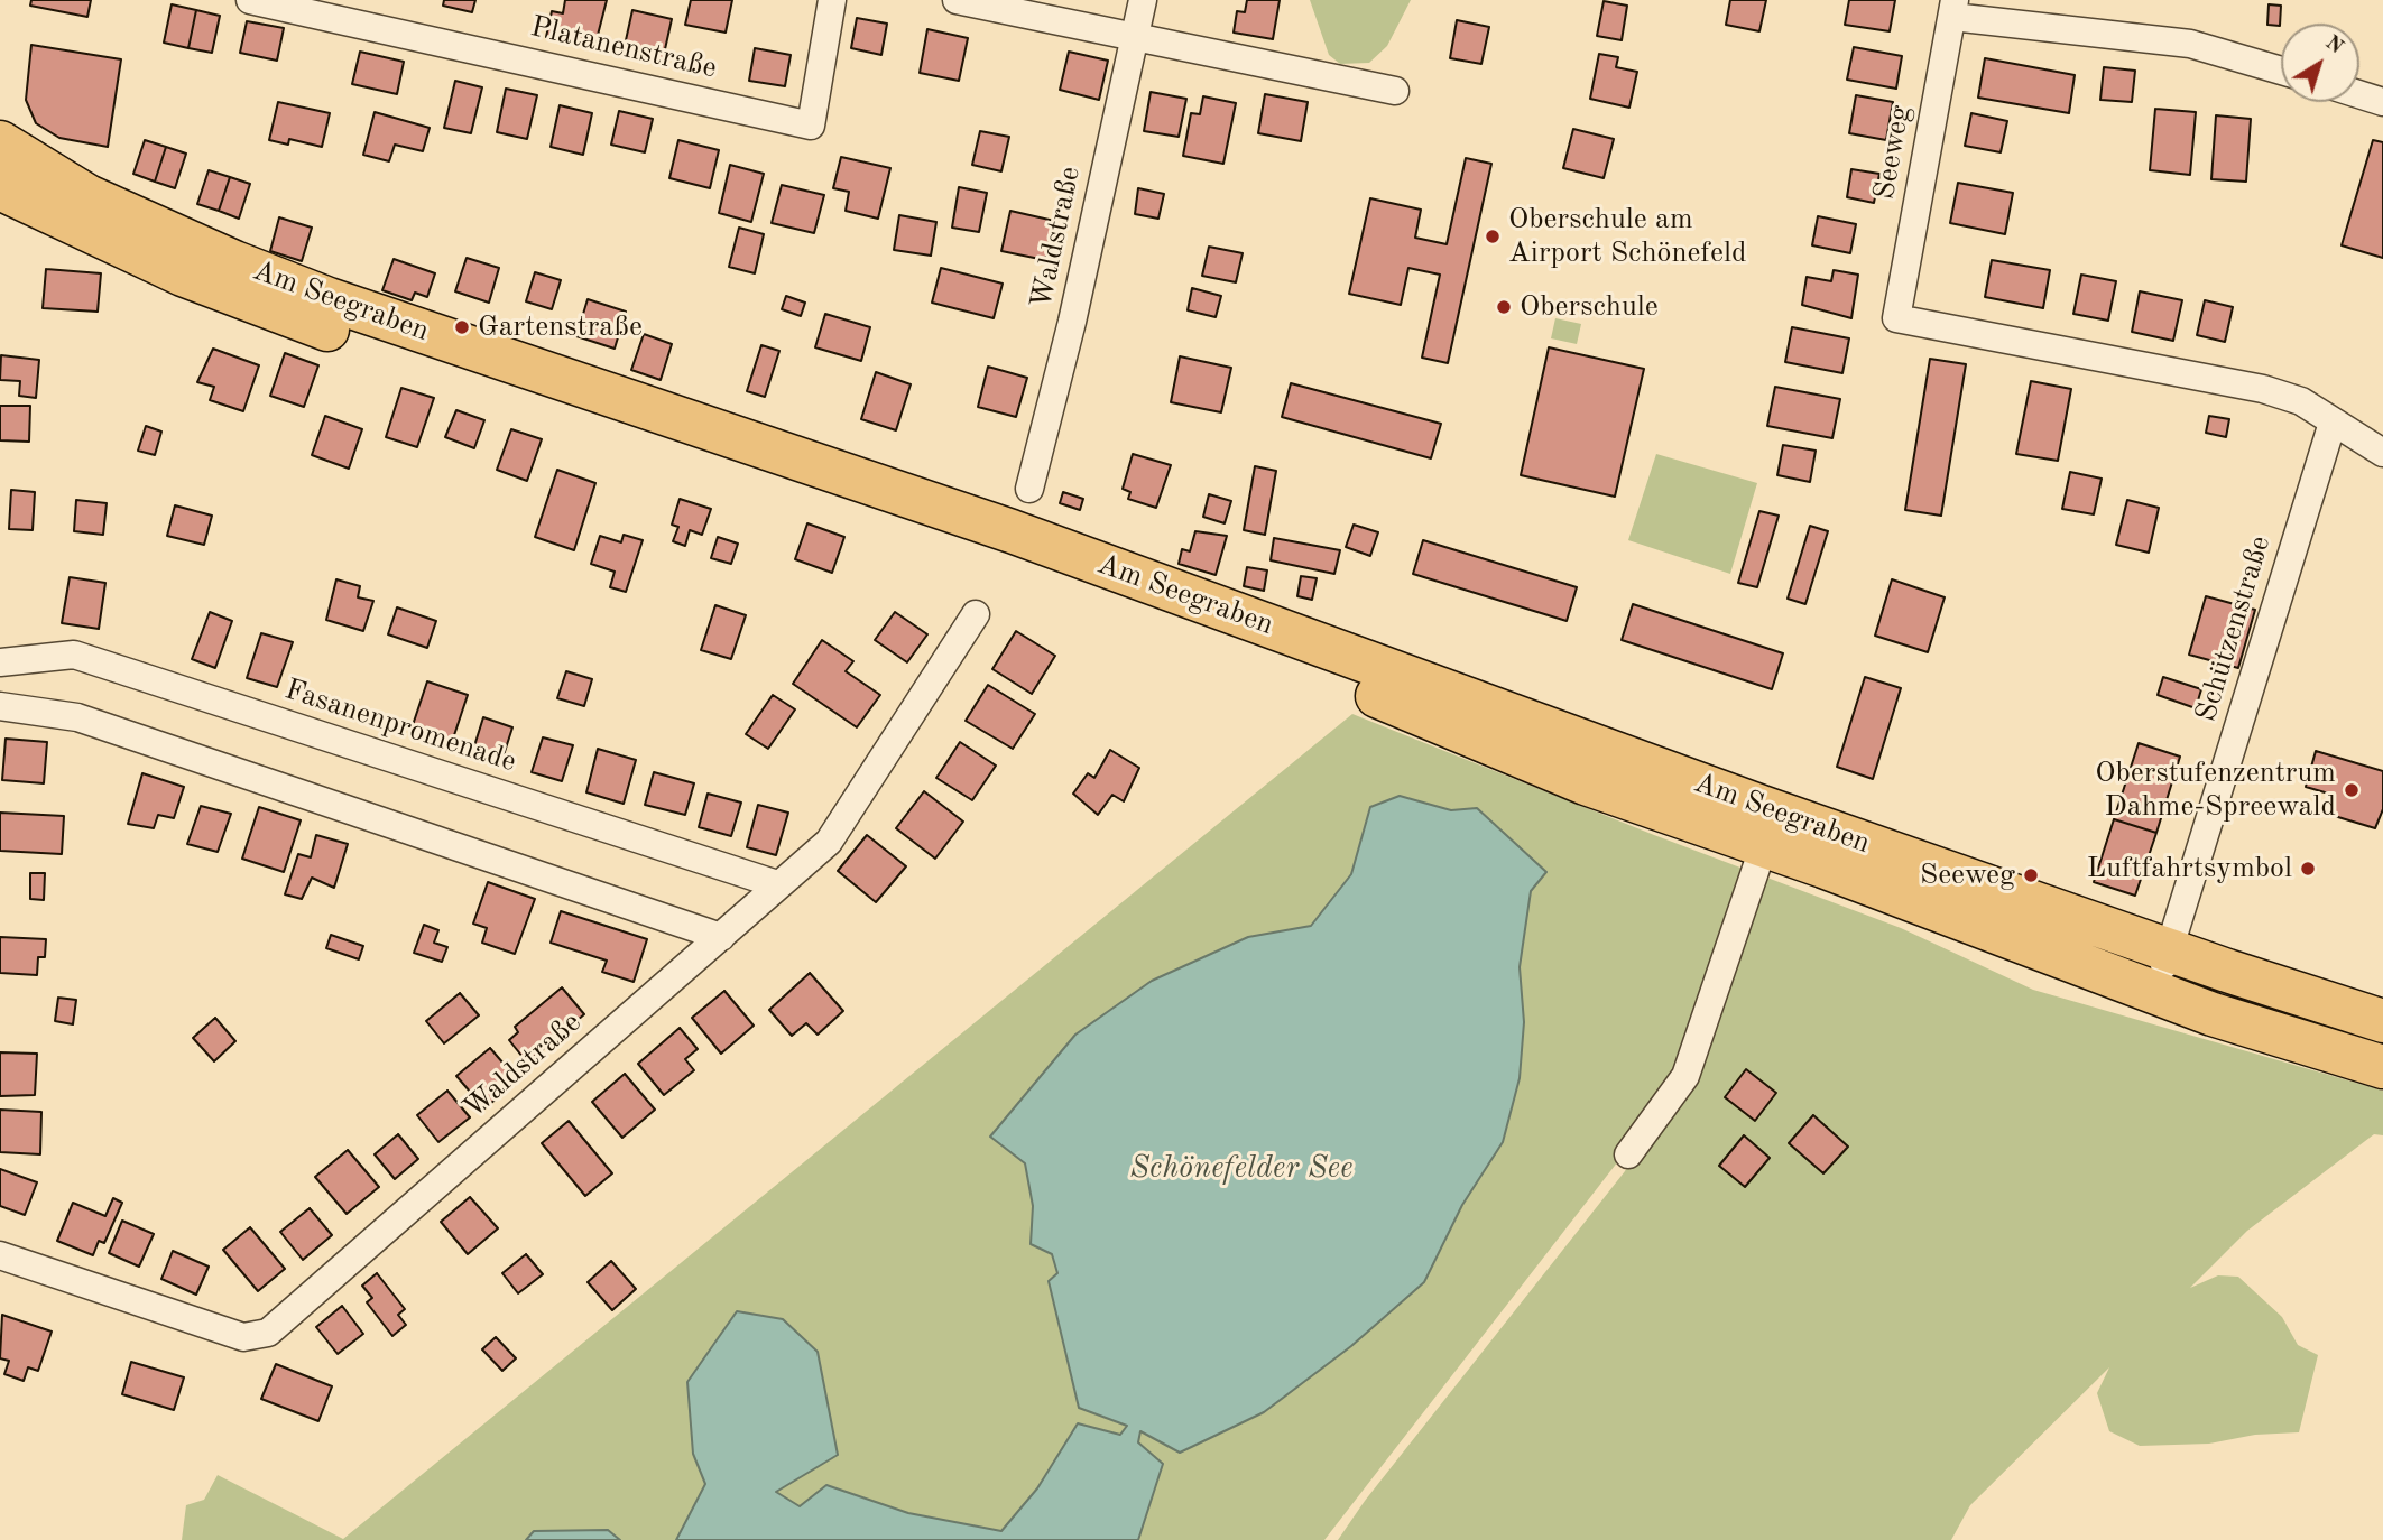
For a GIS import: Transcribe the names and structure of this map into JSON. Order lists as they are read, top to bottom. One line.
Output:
{"streets":{"main road":["Am Seegraben"],"street":["Platanenstraße","Seeweg","Waldstraße","Schützenstraße","Fasanenpromenade"]},"crossings":[["Seeweg","Schützenstraße"],["Waldstraße","Fasanenpromenade"],["Am Seegraben","Schützenstraße"]],"water":["Schönefelder See"],"places":["Oberschule am Airport Schönefeld","Oberschule","Gartenstraße","Oberstufenzentrum Dahme-Spreewald","Luftfahrtsymbol","Seeweg"],"north":"top right"}
